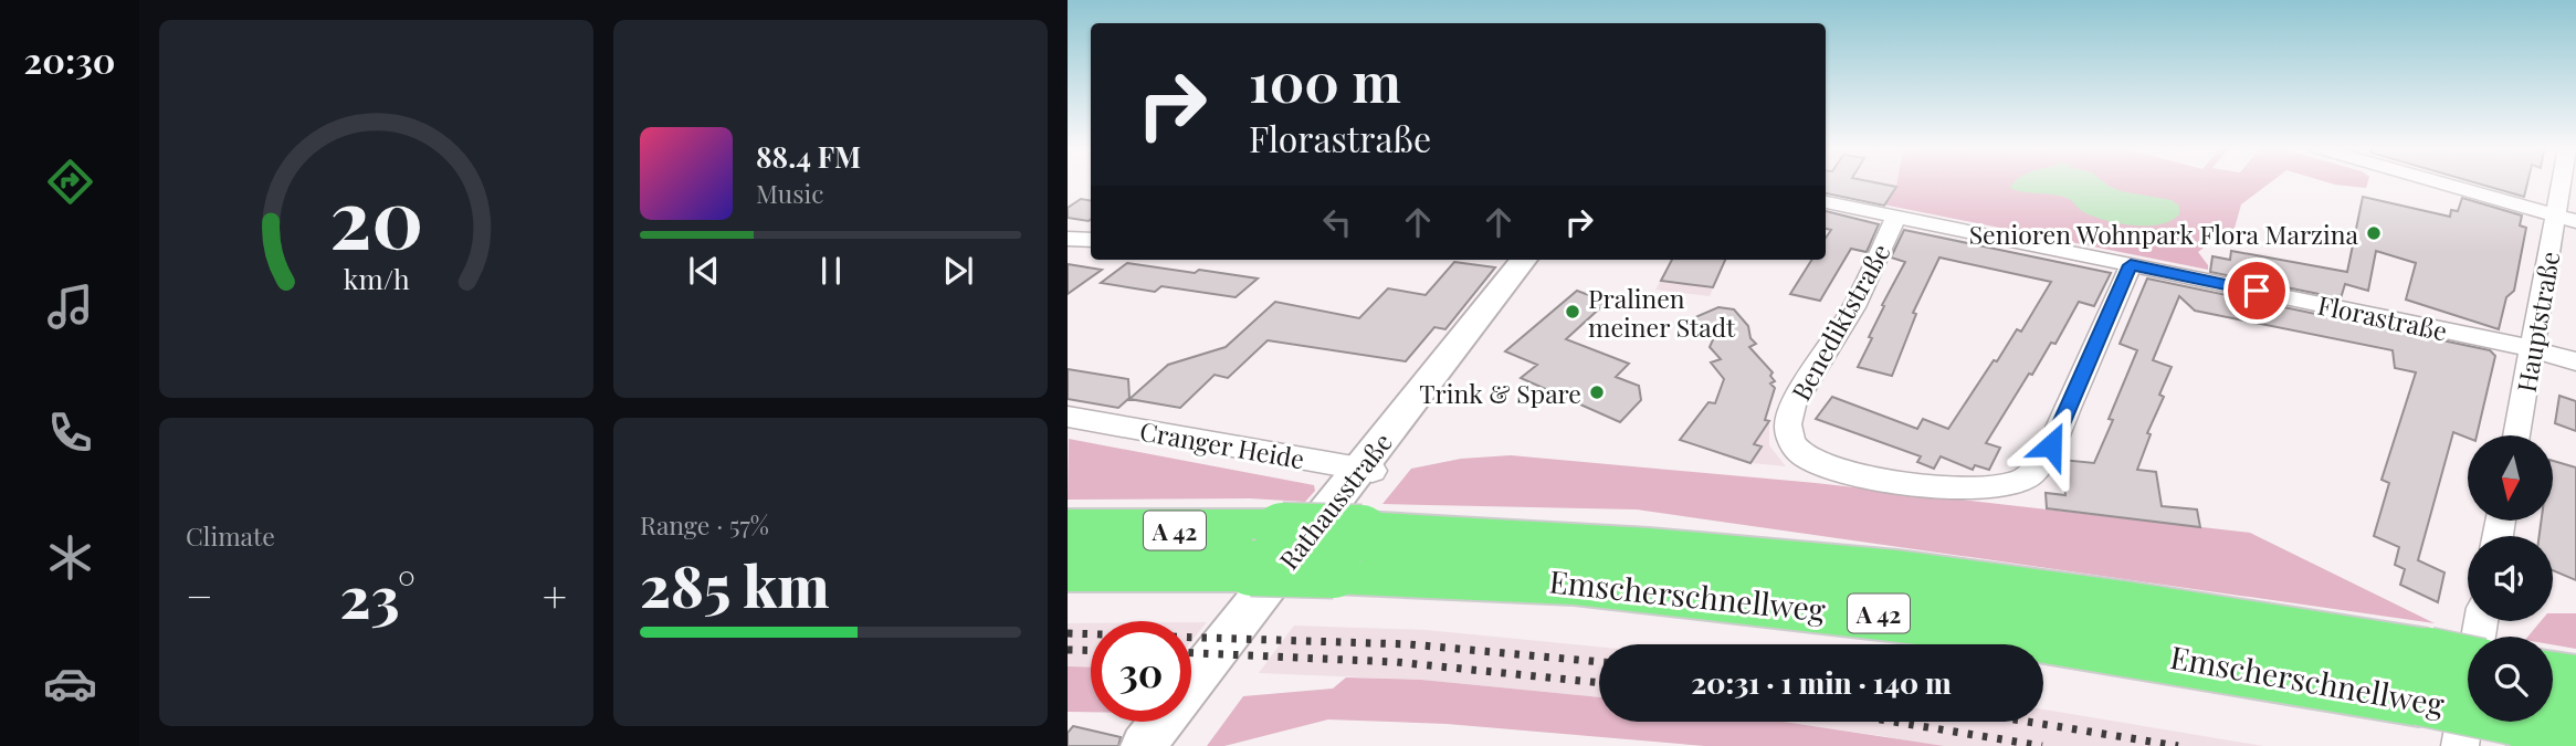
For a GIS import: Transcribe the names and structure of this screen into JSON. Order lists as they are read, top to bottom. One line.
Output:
{"streets":{"highway":["A 42","Emscherschnellweg"],"street":["Florastraße","Benediktstraße","Hauptstraße","Cranger Heide","Rathausstraße"]},"crossings":[["Florastraße","Benediktstraße"],["Florastraße","Hauptstraße"],["Cranger Heide","Rathausstraße"]],"places":["Senioren Wohnpark Flora Marzina","Pralinen meiner Stadt","Trink & Spare"],"north":"bottom","page":{"tabs":"20:30","turn":["100 m","Florastraße"],"song":["88.4 FM","Music"],"tile":["Climate",["Range · 57%","285 km"]],"heat":["−","23°","+"],"limit":"30","trip":"20:31 · 1 min · 140 m","gauge":["20","km/h"]}}
